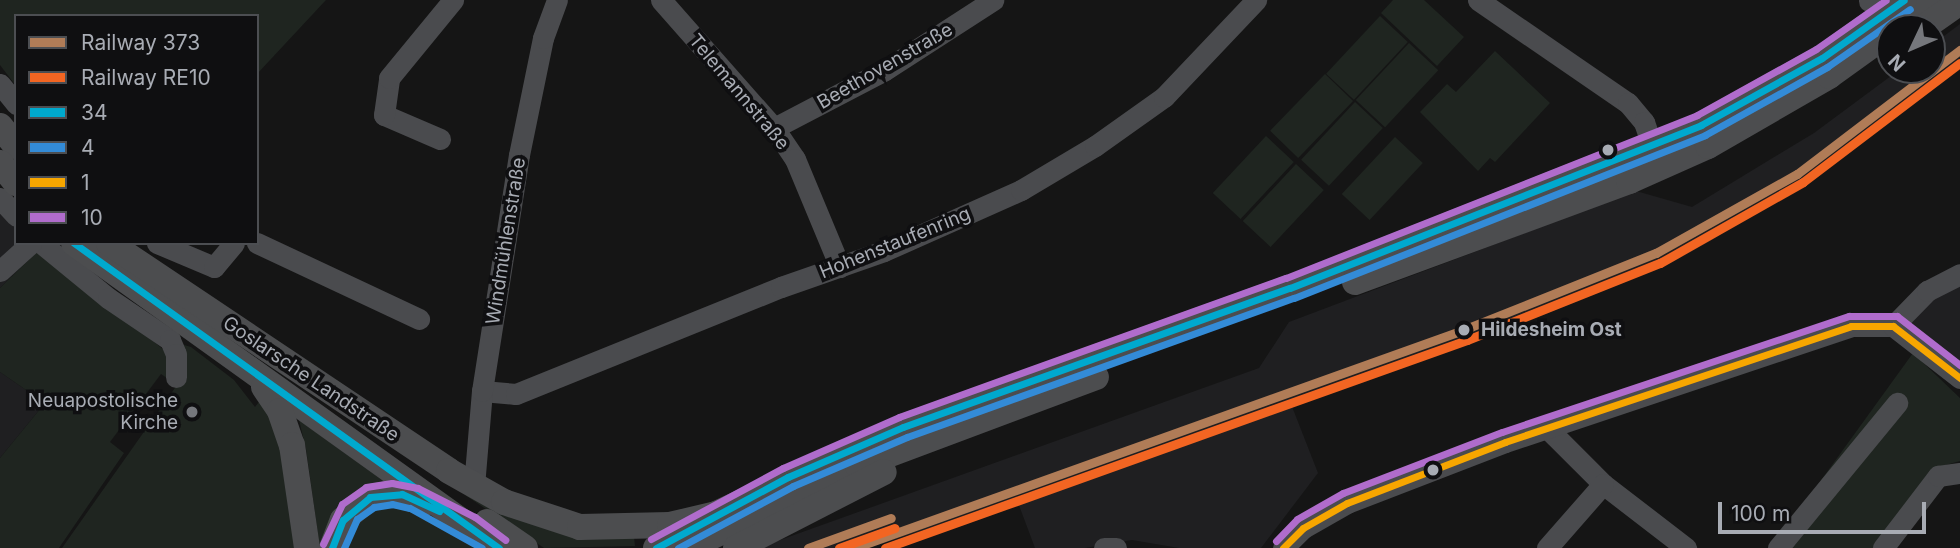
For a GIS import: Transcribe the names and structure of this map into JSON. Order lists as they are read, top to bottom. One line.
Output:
{"streets":{"main road":["Goslarsche Landstraße"],"street":["Beethovenstraße","Telemannstraße","Windmühlenstraße","Hohenstaufenring"]},"crossings":[["Beethovenstraße","Telemannstraße"],["Telemannstraße","Hohenstaufenring"],["Windmühlenstraße","Hohenstaufenring"],["Windmühlenstraße","Goslarsche Landstraße"]],"places":["Hildesheim Ost","Neuapostolische Kirche"],"lines":["transit line 34","transit line 10","transit line 4","rail line 373","rail line RE10","transit line 1"],"legend":["Railway 373","Railway RE10","34","4","1","10"],"scale_bar":"100 m","north":"bottom left"}
